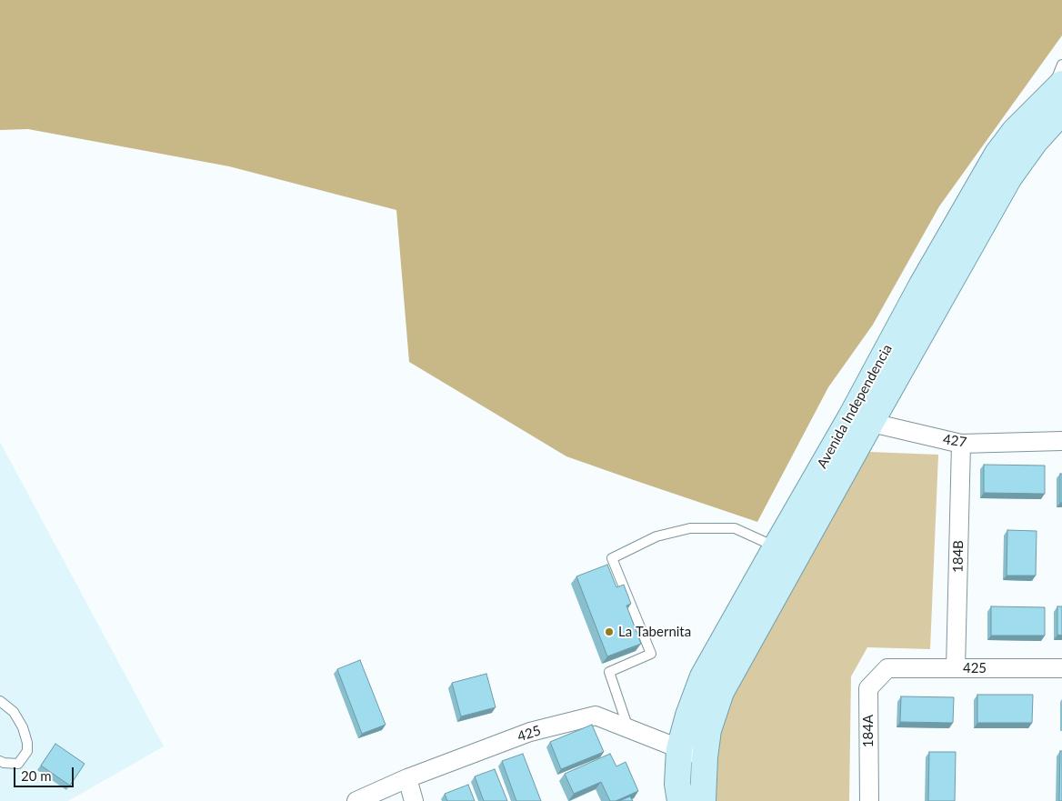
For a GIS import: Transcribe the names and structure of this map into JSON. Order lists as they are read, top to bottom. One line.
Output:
{"streets":{"main road":["Avenida Independencia"],"street":["427","184B","425","184A"]},"crossings":[["Avenida Independencia","427"],["Avenida Independencia","425"],["427","184B"],["184B","425"],["425","184A"]],"places":["La Tabernita"],"scale_bar":"20 m"}
